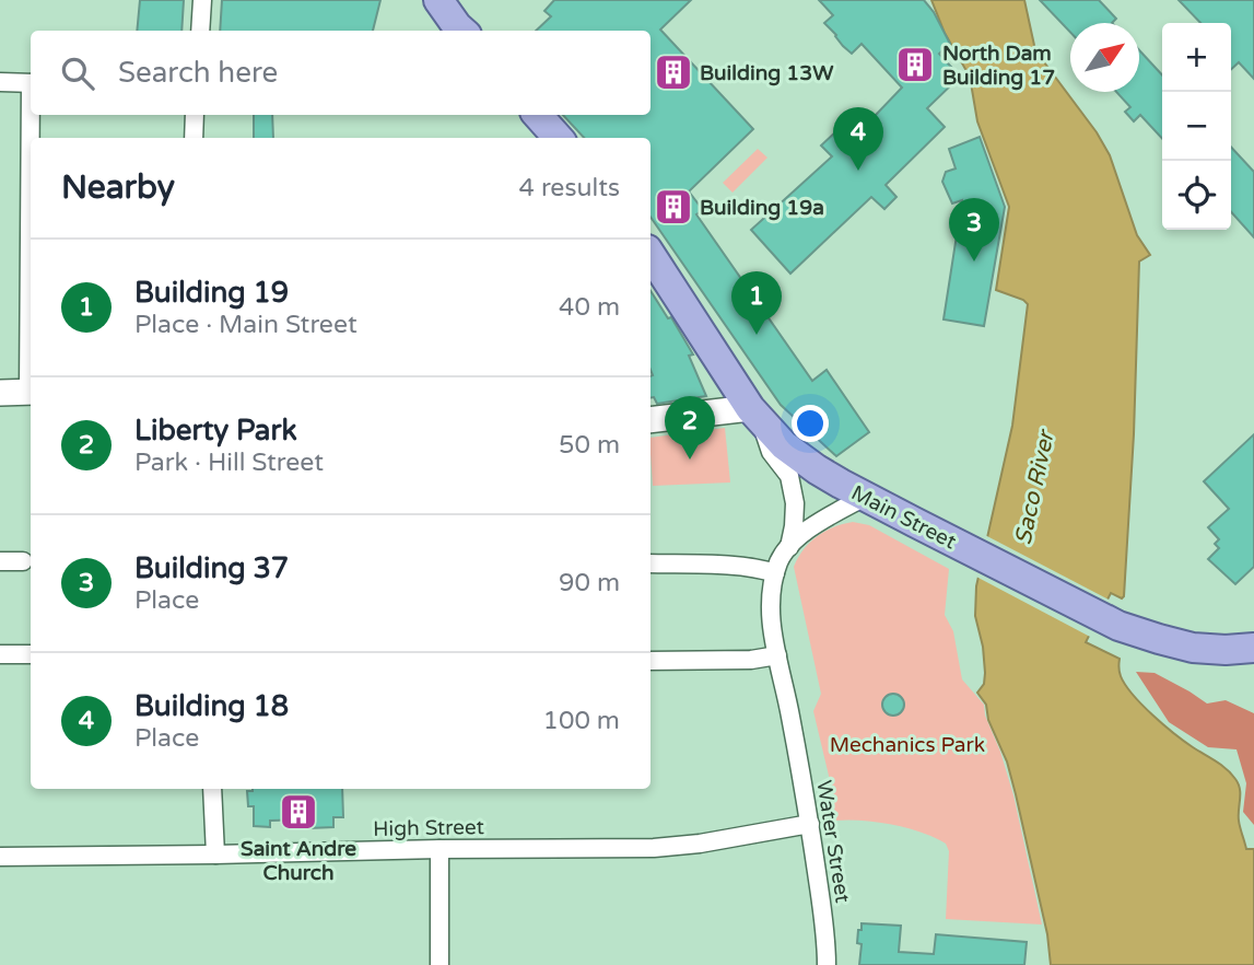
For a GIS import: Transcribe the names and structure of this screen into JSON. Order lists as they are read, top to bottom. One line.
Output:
{"streets":{"main road":["Main Street"],"street":["High Street","Water Street"]},"crossings":[["High Street","Water Street"]],"water":["Saco River"],"parks":["Mechanics Park"],"places":{"building":["North Dam Building 17","Building 13W","Building 19a","Saint Andre Church"]},"north":"top right","page":{"map_buttons":["+","−"],"search":"Search here","pins":["4","3","1","2"],"heading":["Nearby","4 results"],"list":[{"mark":"1","name":"Building 19","note":"Place · Main Street","value":"40 m"},{"mark":"2","name":"Liberty Park","note":"Park · Hill Street","value":"50 m"},{"mark":"3","name":"Building 37","note":"Place","value":"90 m"},{"mark":"4","name":"Building 18","note":"Place","value":"100 m"}]}}
